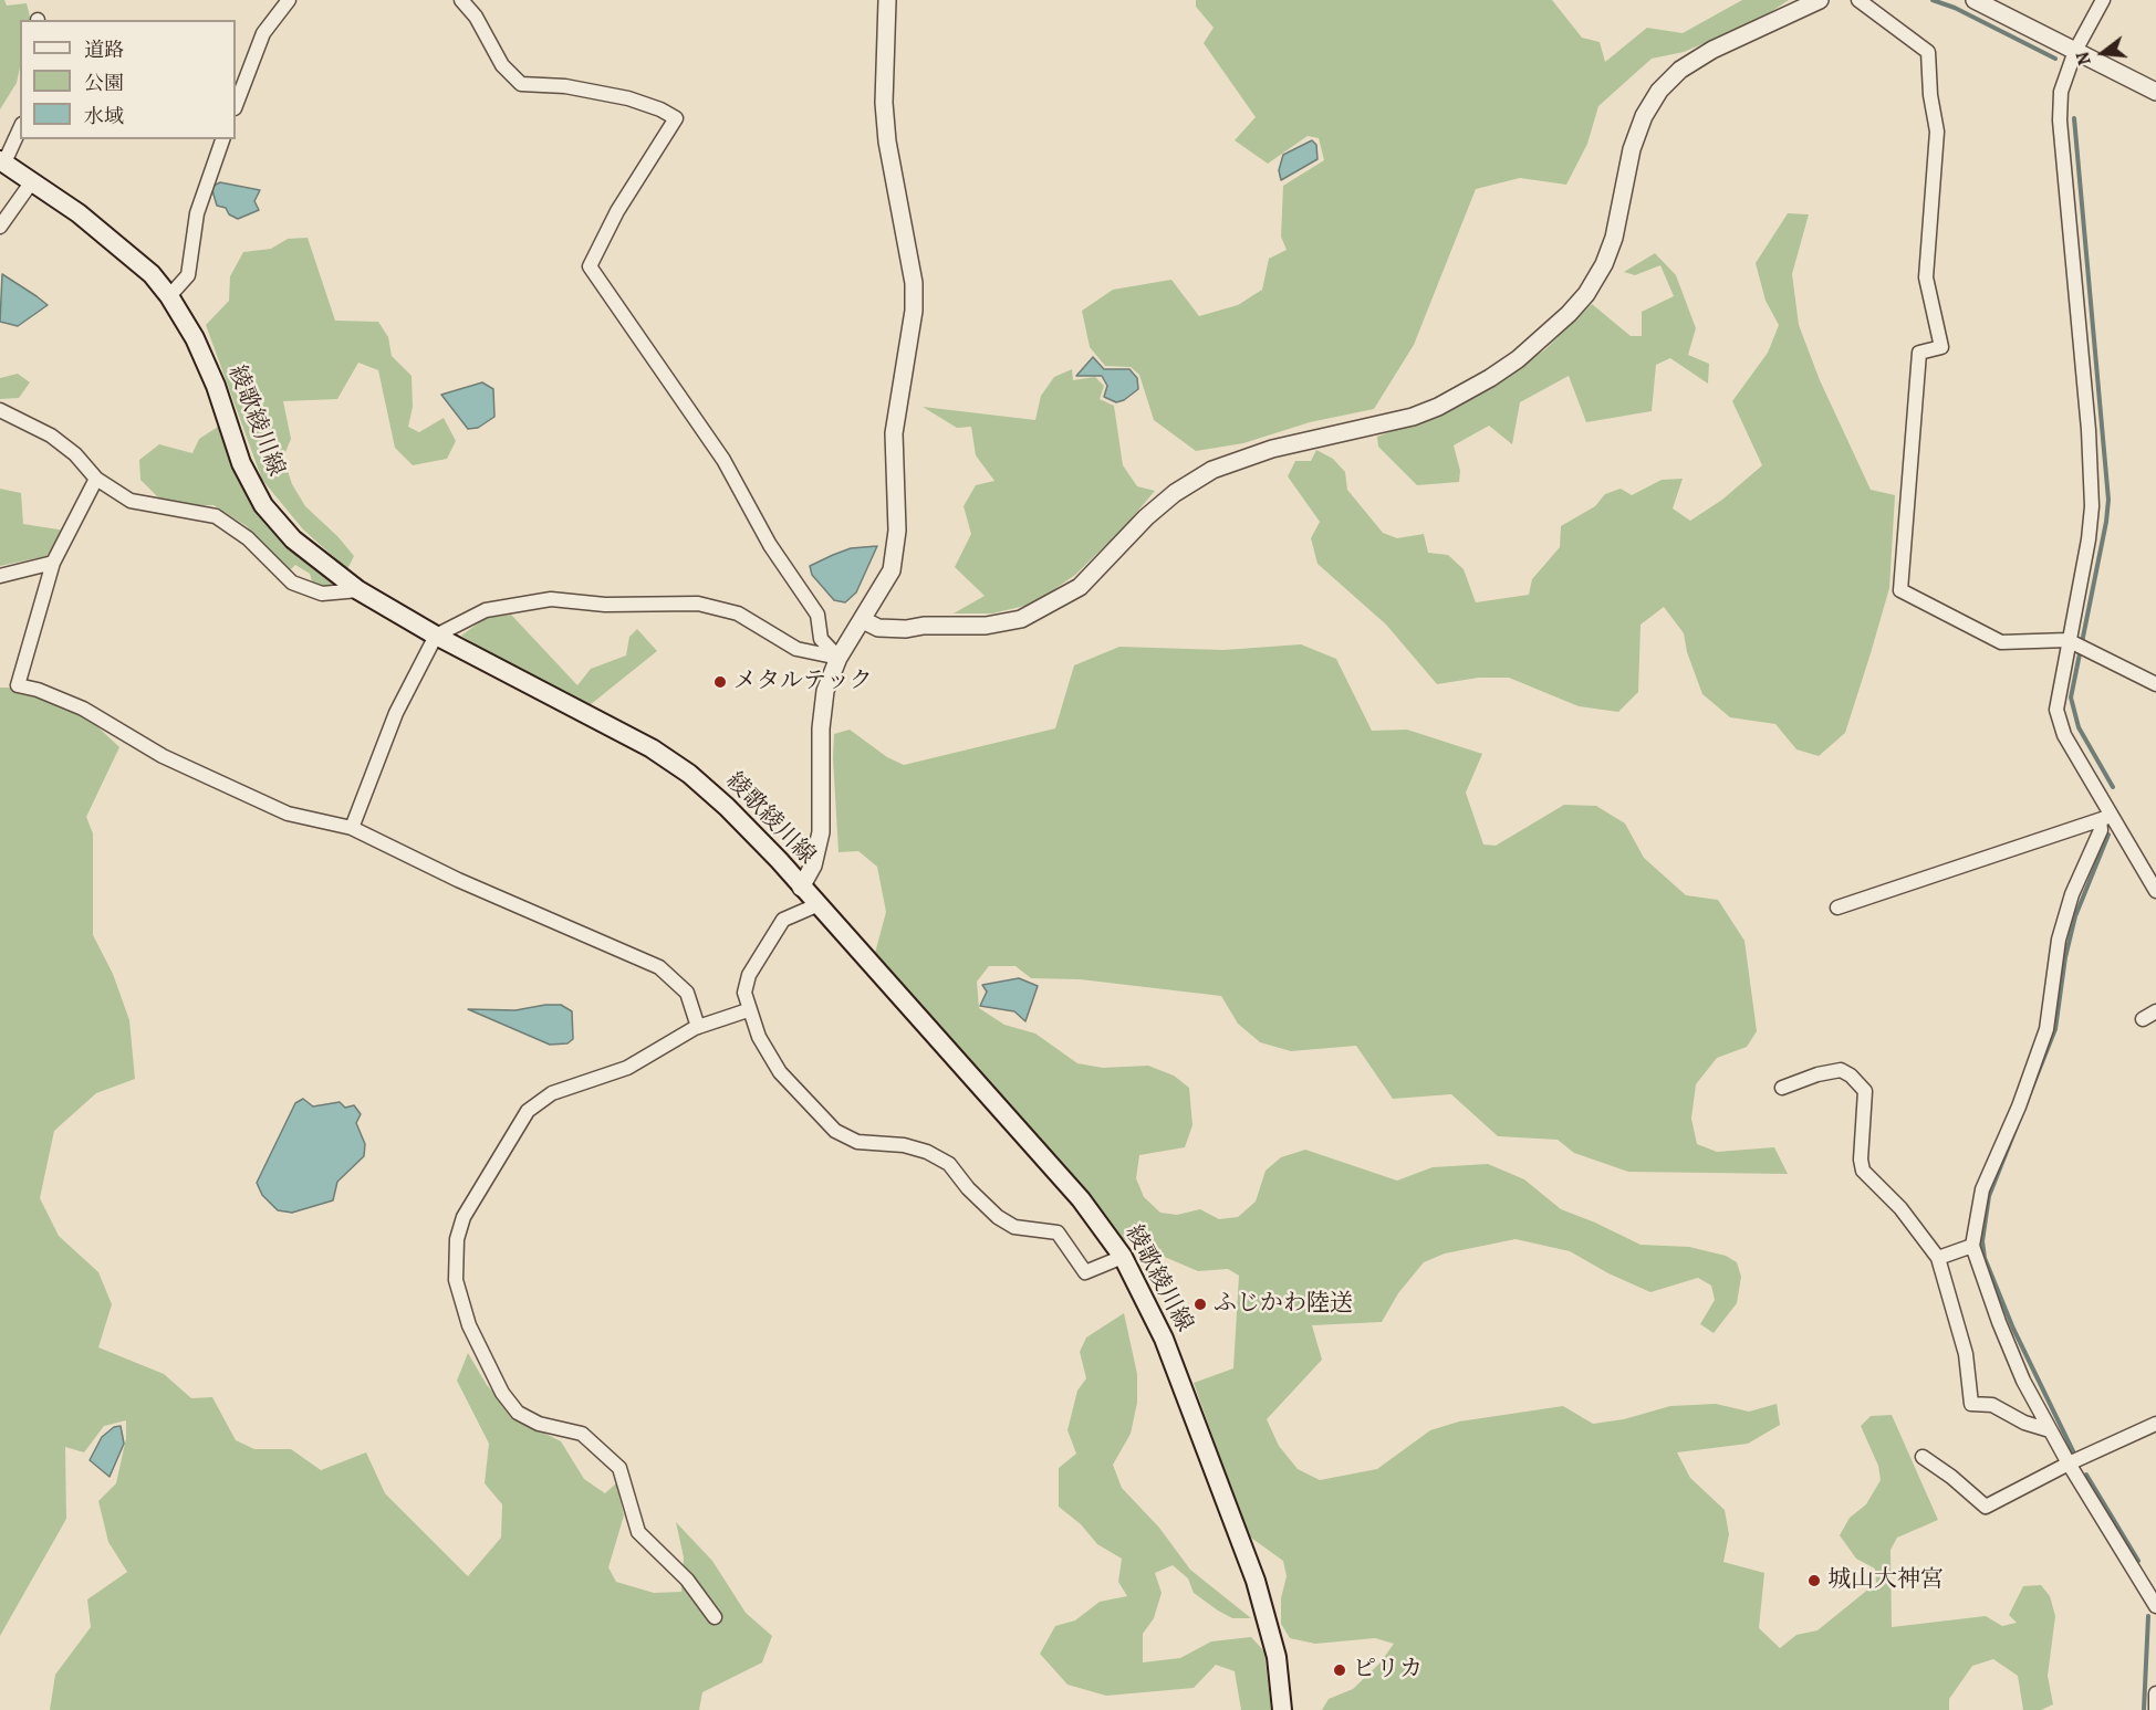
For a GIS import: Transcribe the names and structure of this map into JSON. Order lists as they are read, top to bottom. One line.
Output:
{"streets":{"main road":["綾歌綾川線"]},"places":["メタルテック","ふじかわ陸送","城山大神宮","ピリカ"],"legend":["道路","公園","水域"],"north":"left"}
